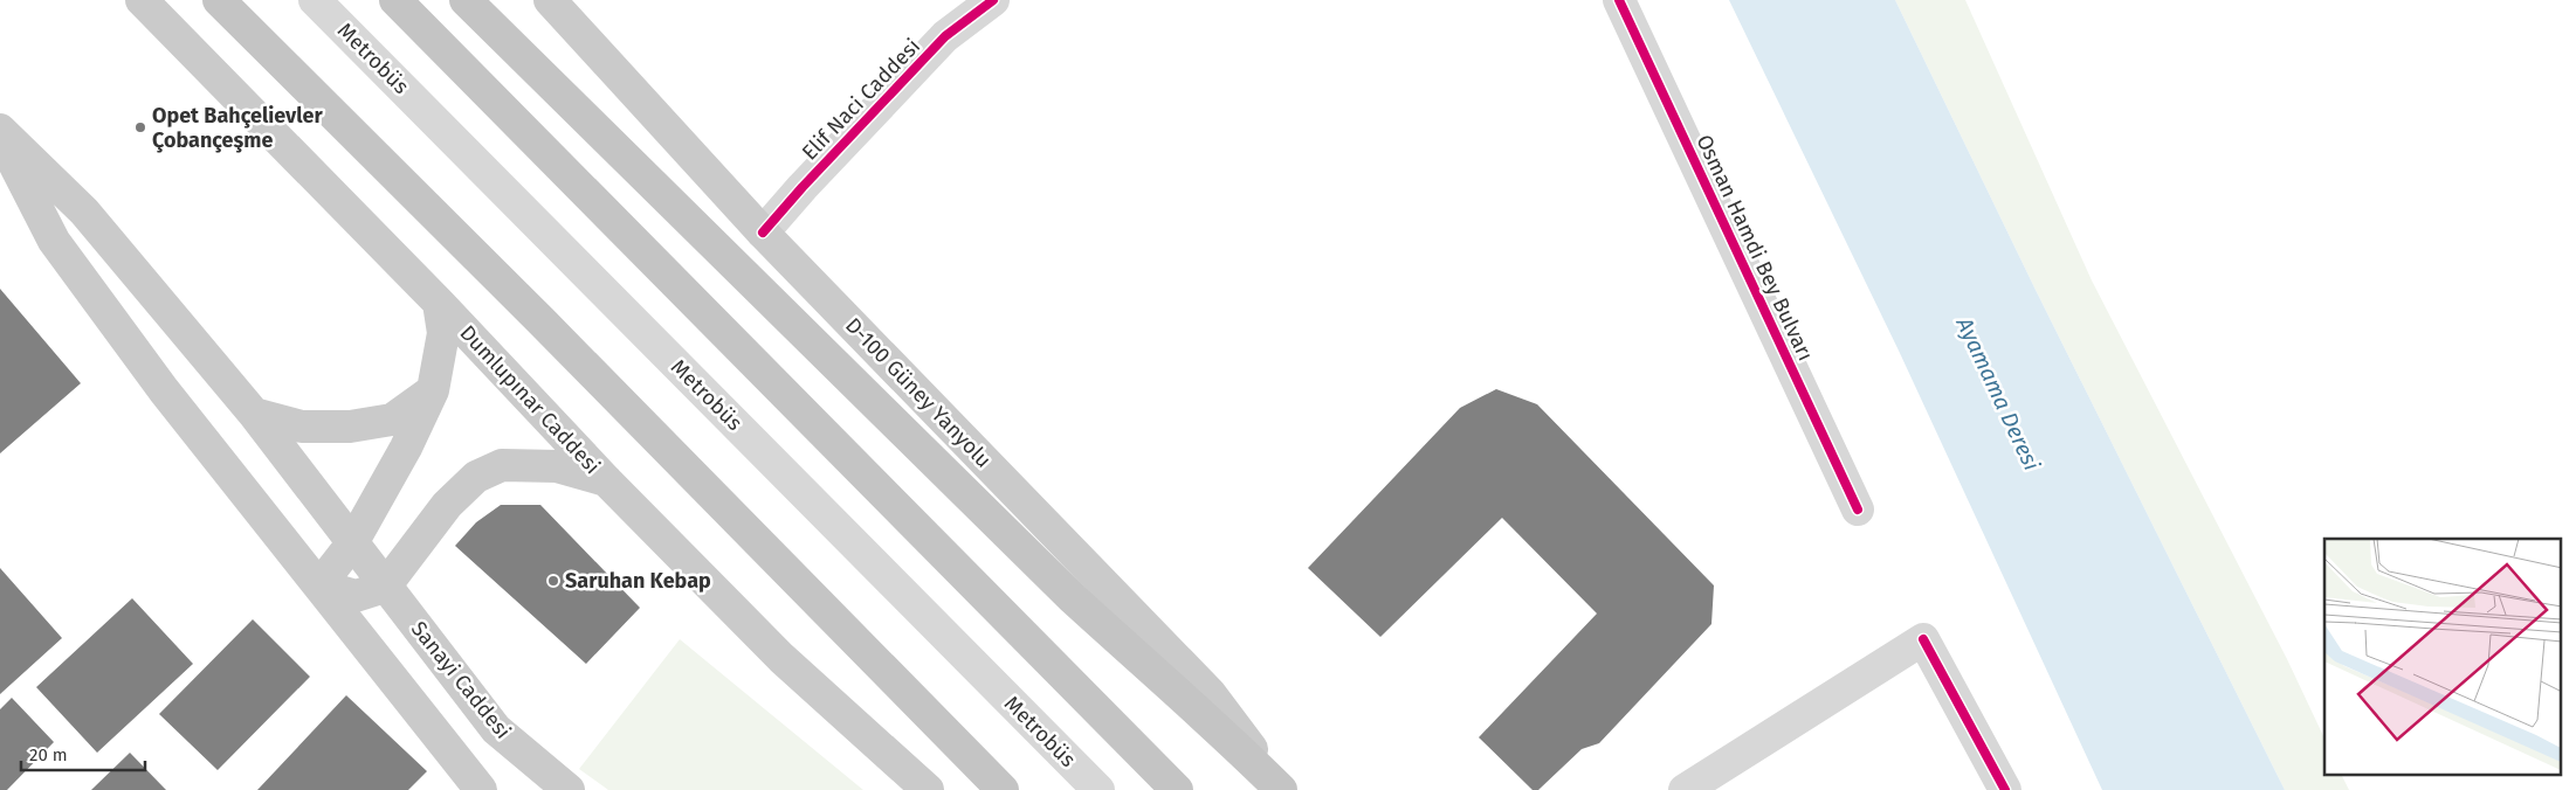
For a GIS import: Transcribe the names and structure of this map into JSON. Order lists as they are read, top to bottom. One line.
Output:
{"streets":{"main road":["D-100 Güney Yanyolu","Dumlupınar Caddesi","Sanayi Caddesi"],"street":["Metrobüs","Elif Naci Caddesi","Osman Hamdi Bey Bulvarı"]},"crossings":[["Elif Naci Caddesi","D-100 Güney Yanyolu"]],"water":["Ayamama Deresi"],"places":["Opet Bahçelievler Çobançeşme","Saruhan Kebap"],"scale_bar":"20 m"}
